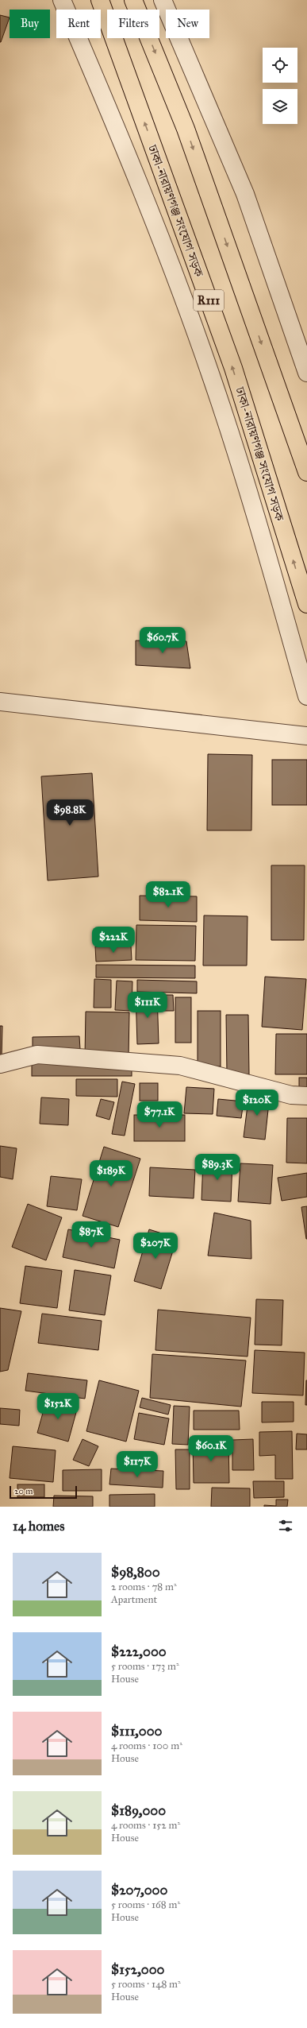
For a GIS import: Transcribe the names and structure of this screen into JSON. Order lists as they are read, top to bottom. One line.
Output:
{"streets":{"main road":["ঢাকা-নারায়ণগঞ্জ সংযোগ সড়ক","R111"]},"scale_bar":"20 m","page":{"chip":["Buy","Rent","Filters","New"],"price":["$60.7K","$98.8K","$82.1K","$222K","$111K","$120K","$77.1K","$89.3K","$189K","$87K","$207K","$152K","$60.1K","$117K"],"scale":"20 m","heading":"14 homes","list":[{"name":"$98,800","note":"2 rooms · 78 m² · Apartment"},{"name":"$222,000","note":"5 rooms · 173 m² · House"},{"name":"$111,000","note":"4 rooms · 100 m² · House"},{"name":"$189,000","note":"4 rooms · 152 m² · House"},{"name":"$207,000","note":"5 rooms · 168 m² · House"},{"name":"$152,000","note":"5 rooms · 148 m² · House"}]}}
